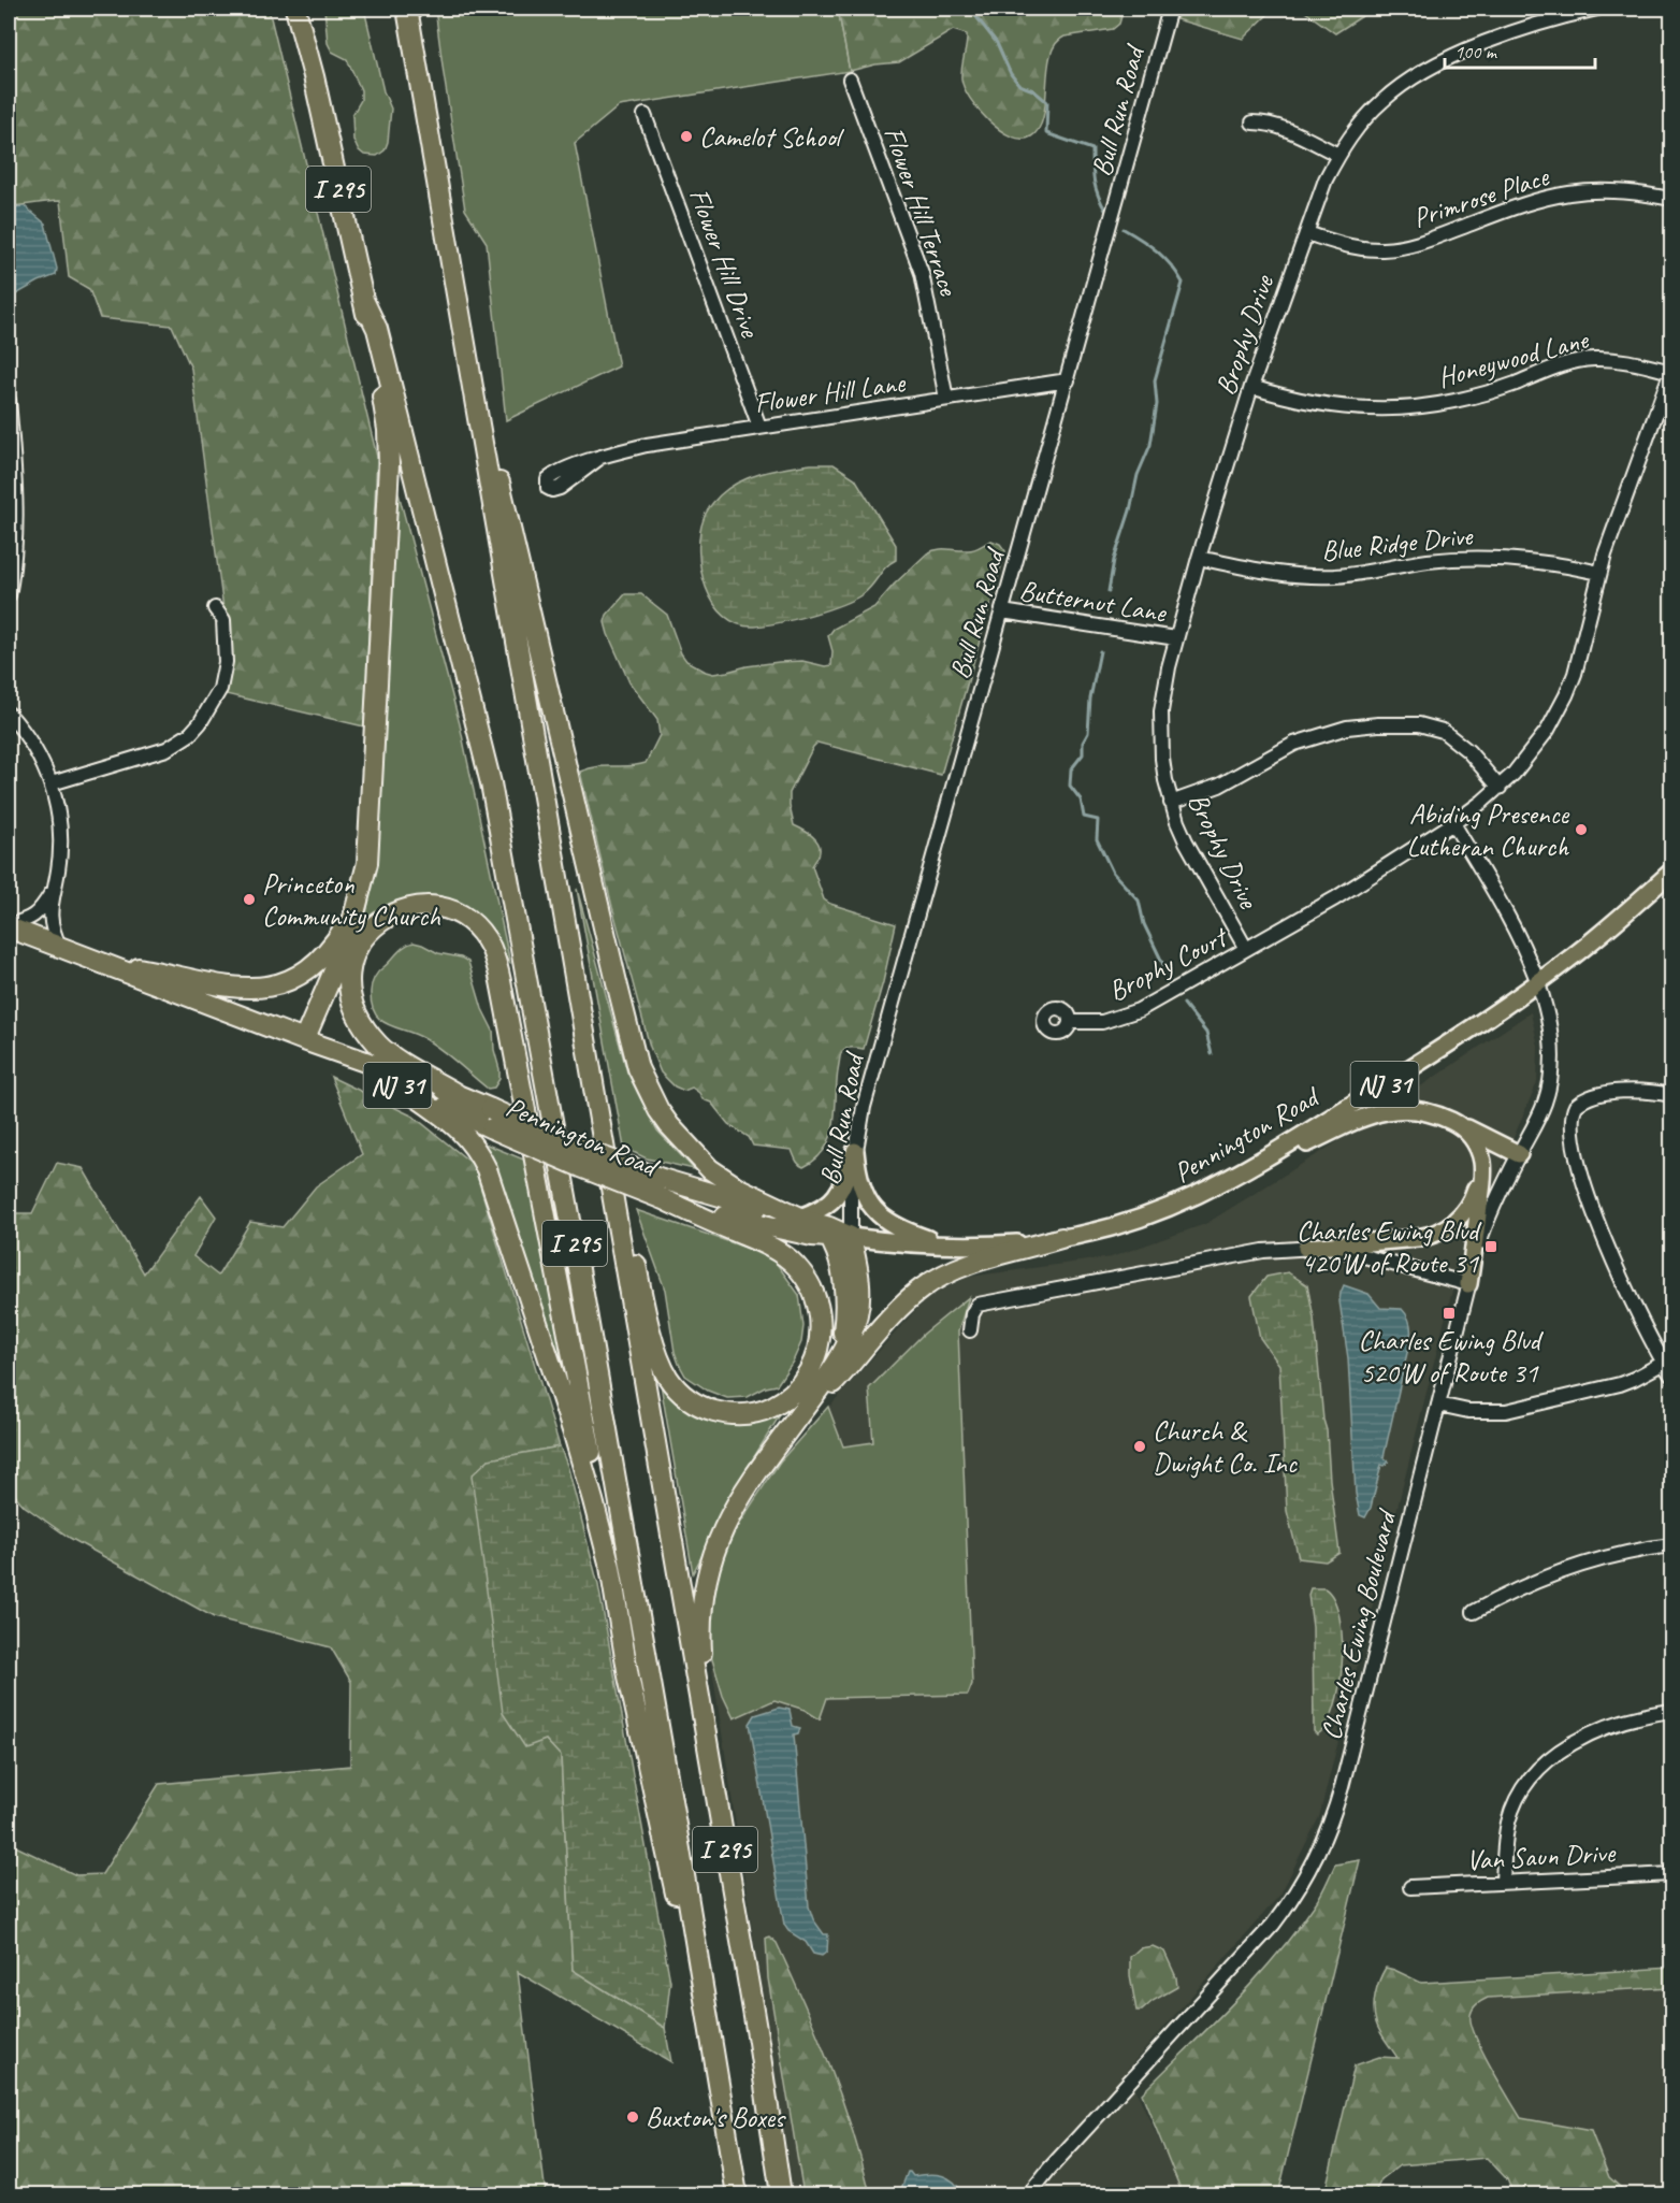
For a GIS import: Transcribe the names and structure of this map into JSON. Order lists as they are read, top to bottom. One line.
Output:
{"streets":{"highway":["I 295","NJ 31","Pennington Road"],"street":["Bull Run Road","Primrose Place","Flower Hill Terrace","Flower Hill Drive","Brophy Drive","Honeywood Lane","Flower Hill Lane","Blue Ridge Drive","Butternut Lane","Brophy Court","Charles Ewing Boulevard","Van Saun Drive"]},"crossings":[["Bull Run Road","Flower Hill Lane"],["Bull Run Road","Butternut Lane"],["Bull Run Road","Pennington Road"],["Primrose Place","Brophy Drive"],["Flower Hill Terrace","Flower Hill Lane"],["Flower Hill Drive","Flower Hill Lane"],["Brophy Drive","Honeywood Lane"],["Brophy Drive","Blue Ridge Drive"],["Brophy Drive","Butternut Lane"],["Brophy Drive","Brophy Court"],["Brophy Drive","Charles Ewing Boulevard"],["Pennington Road","Charles Ewing Boulevard"]],"places":{"other":["Camelot School","Abiding Presence Lutheran Church","Princeton Community Church","Church & Dwight Co. Inc","Buxton's Boxes"],"transit":["Charles Ewing Blvd 420'W of Route 31","Charles Ewing Blvd 520'W of Route 31"]},"scale_bar":"100 m"}
